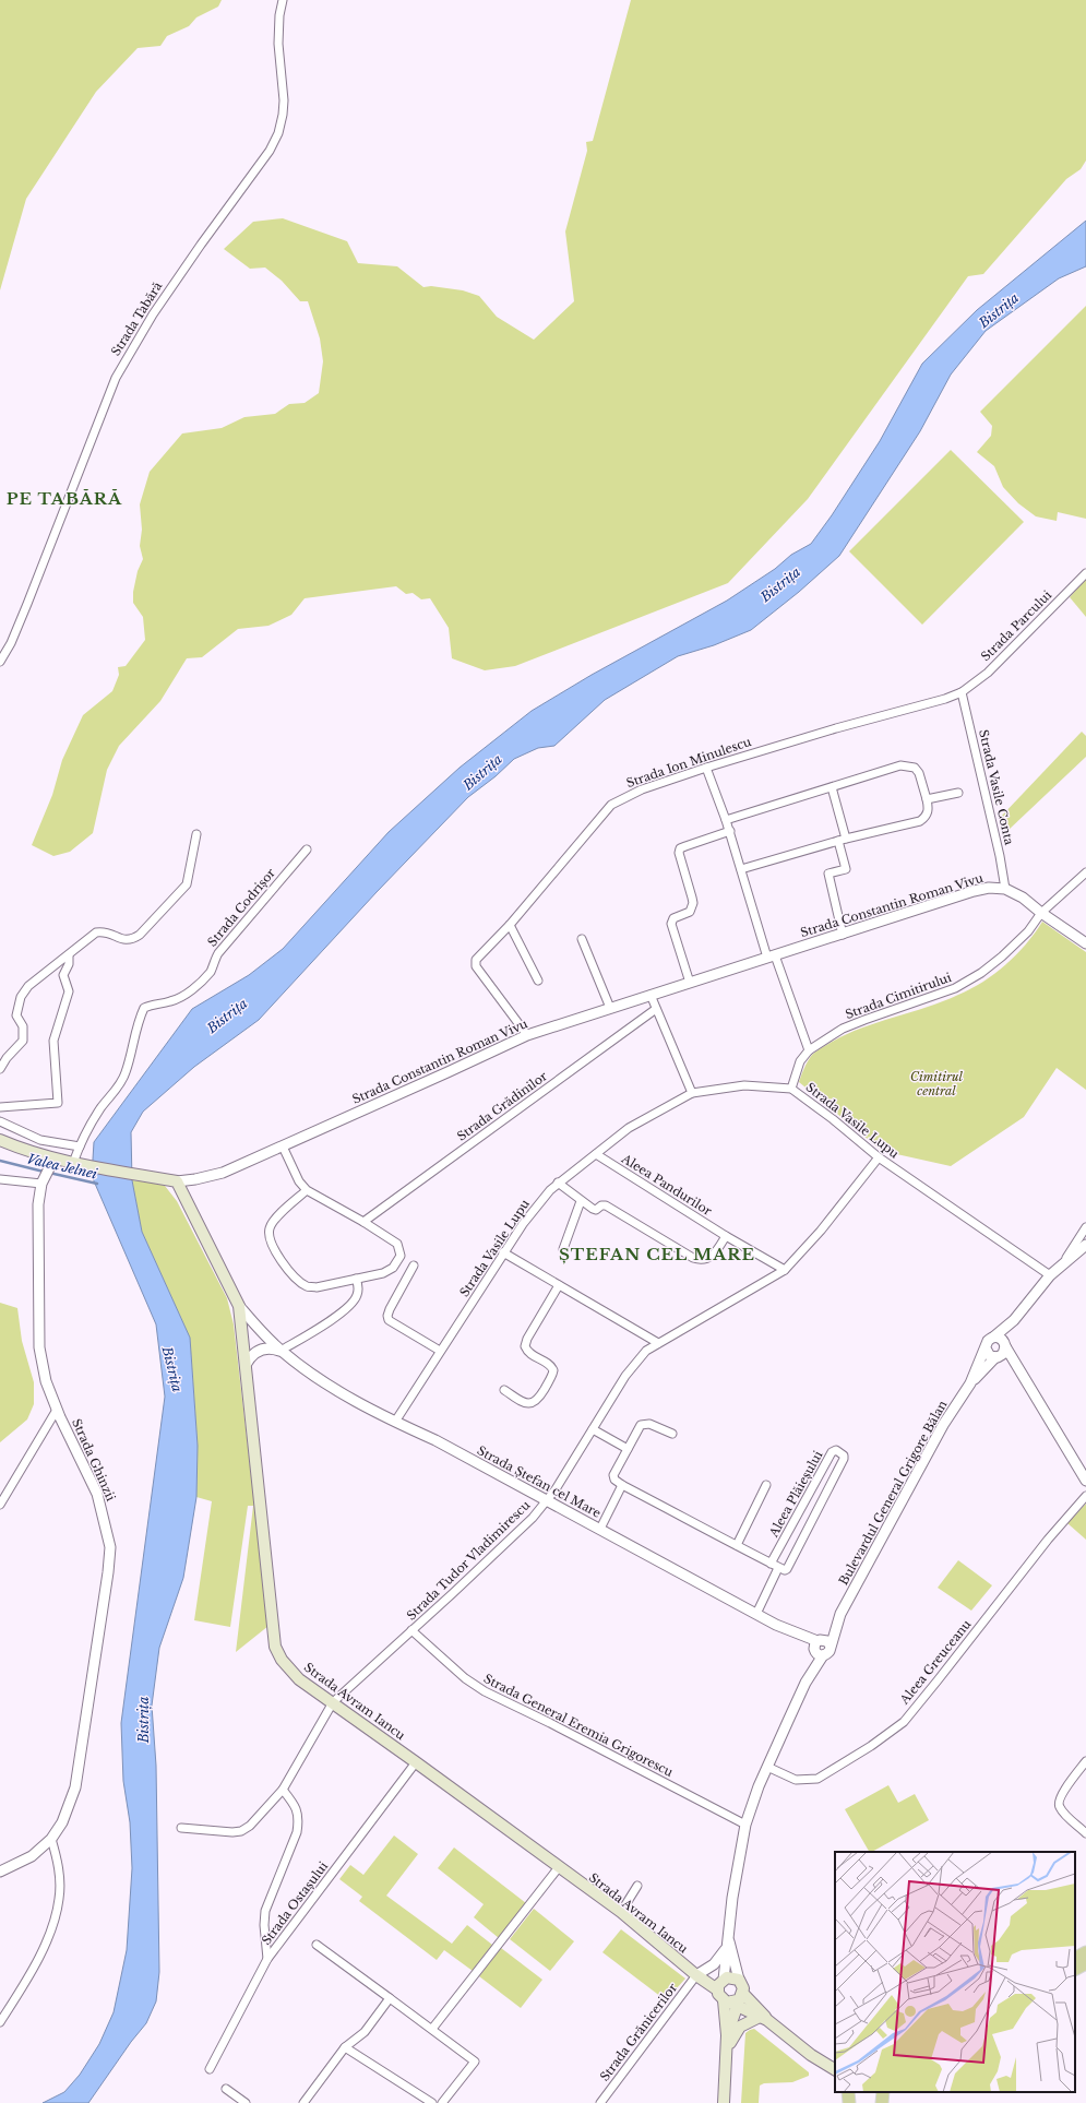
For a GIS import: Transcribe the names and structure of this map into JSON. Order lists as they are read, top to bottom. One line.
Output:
{"streets":{"main road":["Strada Ștefan cel Mare","Strada Avram Iancu"],"street":["Strada Tabără","Strada Parcului","Strada Ion Minulescu","Strada Vasile Conta","Strada Constantin Roman Vivu","Strada Codrișor","Strada Cimitirului","Strada Grădinilor","Strada Vasile Lupu","Aleea Pandurilor","Strada Ghinzii","Bulevardul General Grigore Bălan","Aleea Plăieșului","Strada Tudor Vladimirescu","Aleea Greuceanu","Strada General Eremia Grigorescu","Strada Ostașului","Strada Grănicerilor"]},"crossings":[["Strada Parcului","Strada Ion Minulescu"],["Strada Parcului","Strada Vasile Conta"],["Strada Ion Minulescu","Strada Vasile Conta"],["Strada Ion Minulescu","Strada Constantin Roman Vivu"],["Strada Vasile Conta","Strada Constantin Roman Vivu"],["Strada Constantin Roman Vivu","Strada Cimitirului"],["Strada Constantin Roman Vivu","Strada Ștefan cel Mare"],["Strada Cimitirului","Strada Vasile Lupu"],["Strada Vasile Lupu","Aleea Pandurilor"],["Strada Vasile Lupu","Strada Ștefan cel Mare"],["Strada Vasile Lupu","Strada Tudor Vladimirescu"],["Aleea Pandurilor","Strada Tudor Vladimirescu"],["Strada Ștefan cel Mare","Bulevardul General Grigore Bălan"],["Strada Ștefan cel Mare","Aleea Plăieșului"],["Strada Ștefan cel Mare","Strada Tudor Vladimirescu"],["Strada Ștefan cel Mare","Strada Avram Iancu"],["Bulevardul General Grigore Bălan","Aleea Greuceanu"],["Bulevardul General Grigore Bălan","Strada Avram Iancu"],["Bulevardul General Grigore Bălan","Strada General Eremia Grigorescu"],["Strada Tudor Vladimirescu","Strada Avram Iancu"],["Strada Tudor Vladimirescu","Strada General Eremia Grigorescu"],["Strada Avram Iancu","Strada Ostașului"],["Strada Avram Iancu","Strada Grănicerilor"]],"districts":["PE TABĂRĂ","ȘTEFAN CEL MARE"],"water":["Bistrița","Valea Jelnei"],"parks":["Cimitirul central"]}
